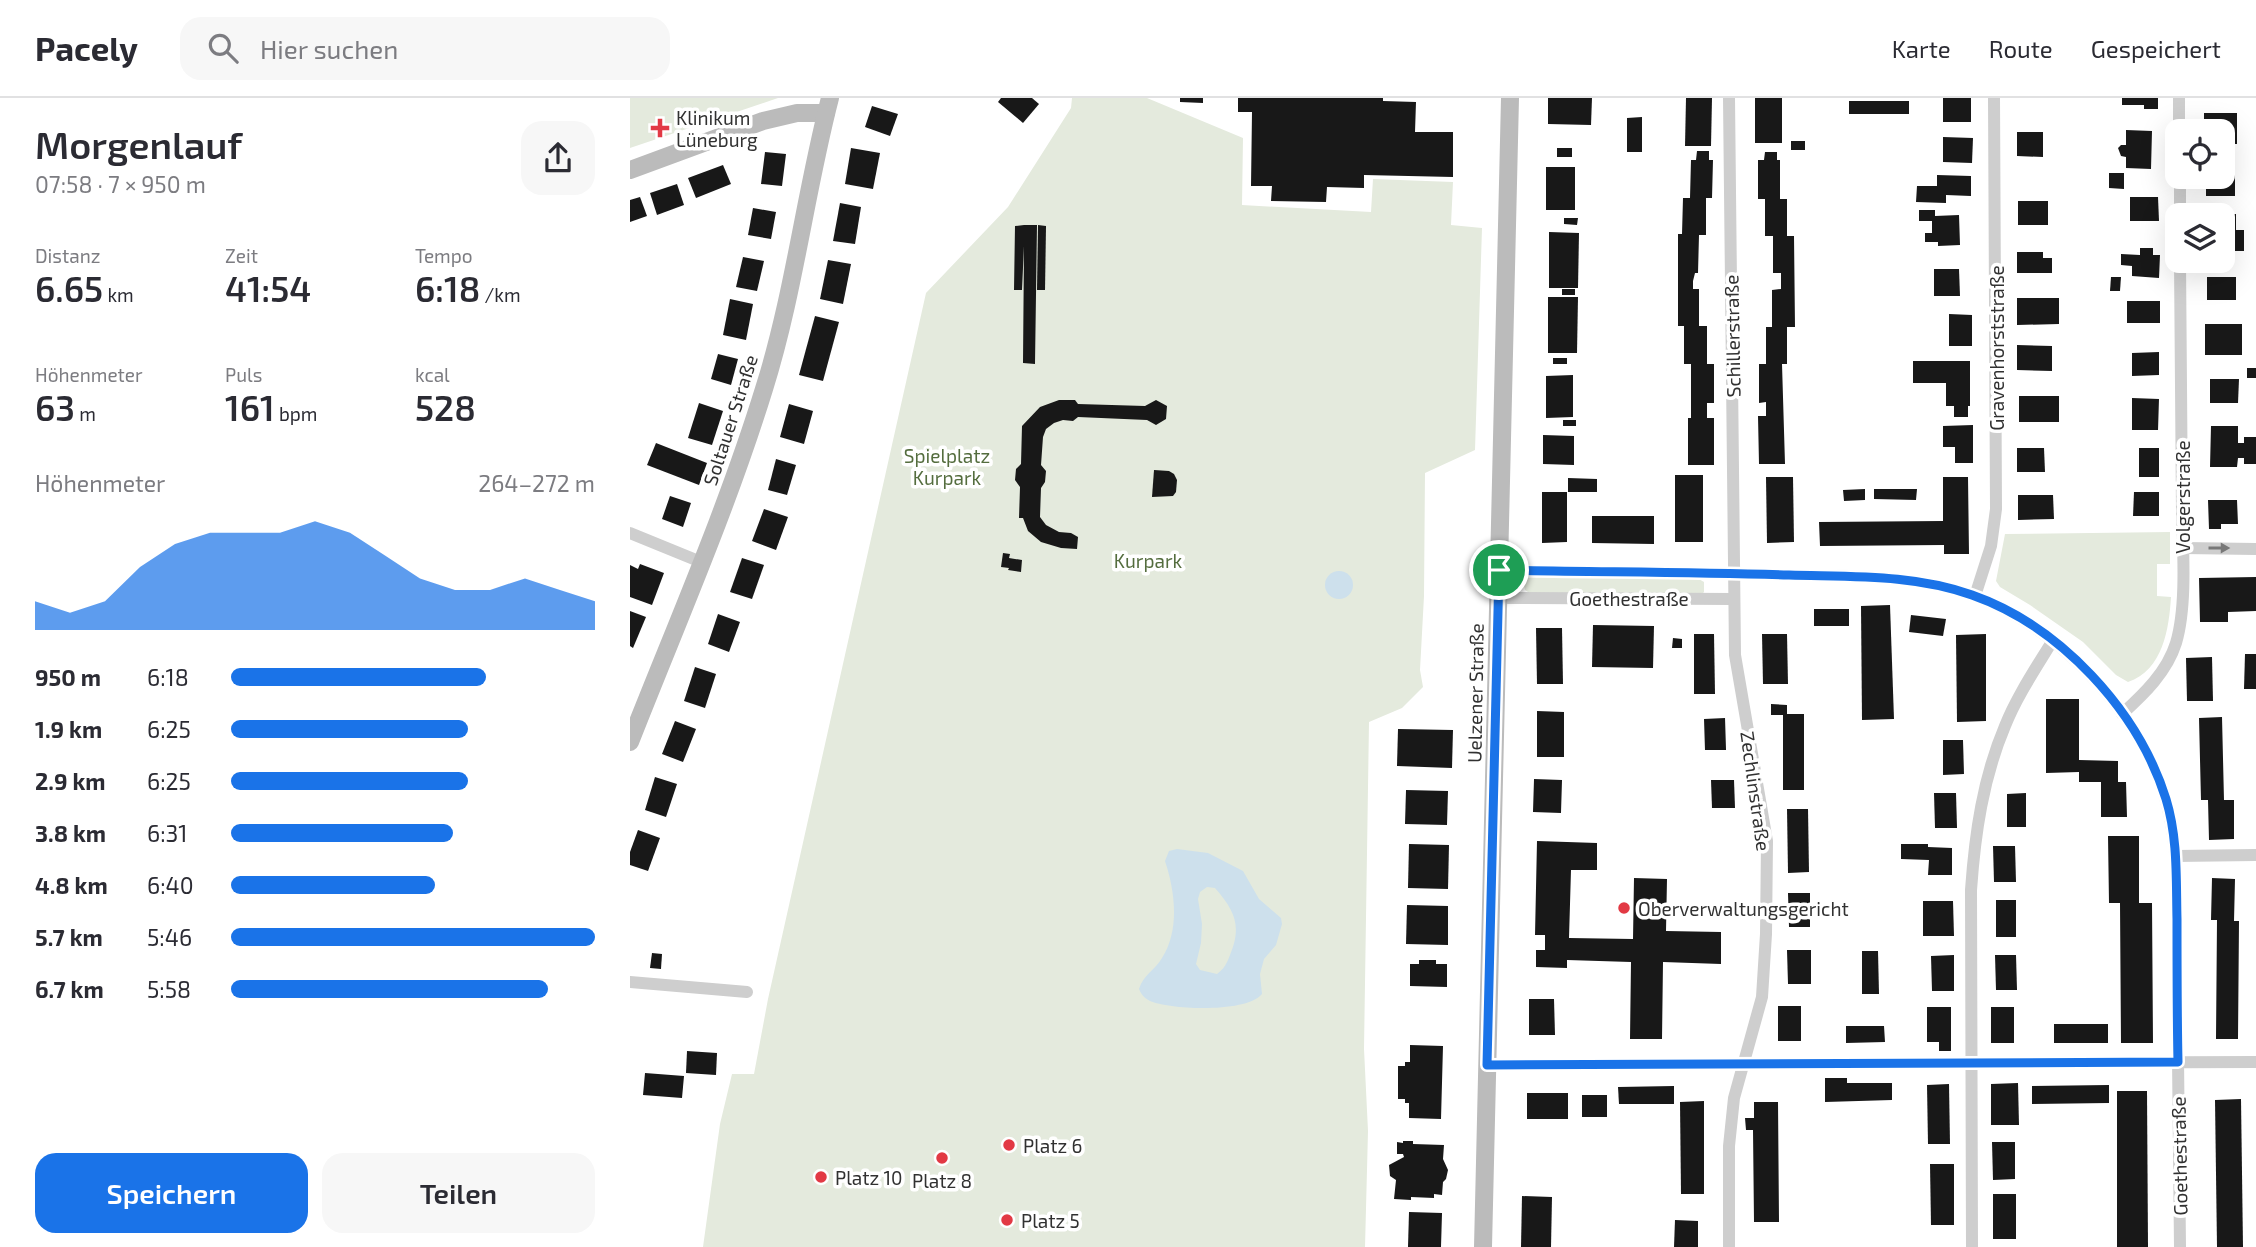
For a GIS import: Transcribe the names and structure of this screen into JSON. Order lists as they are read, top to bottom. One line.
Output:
{"streets":{"street":["Schillerstraße","Gravenhorststraße","Soltauer Straße","Volgerstraße","Goethestraße","Uelzener Straße","Zechlinstraße"]},"crossings":[["Schillerstraße","Goethestraße"],["Gravenhorststraße","Goethestraße"],["Volgerstraße","Goethestraße"],["Goethestraße","Uelzener Straße"],["Goethestraße","Zechlinstraße"]],"parks":["Spielplatz Kurpark","Kurpark"],"places":{"health":["Klinikum Lüneburg"],"other":["Oberverwaltungsgericht","Platz 6","Platz 8","Platz 10","Platz 5"]},"page":{"header":"Pacely","search":"Hier suchen","nav":["Karte","Route","Gespeichert"],"heading":["Morgenlauf","07:58 · 7 × 950 m"],"stats":[["Distanz","6.65 km"],["Zeit","41:54"],["Tempo","6:18 /km"],["Höhenmeter","63 m"],["Puls","161 bpm"],["kcal","528"]],"chart":["Höhenmeter","264–272 m"],"list":[{"name":"950 m","note":"6:18"},{"name":"1.9 km","note":"6:25"},{"name":"2.9 km","note":"6:25"},{"name":"3.8 km","note":"6:31"},{"name":"4.8 km","note":"6:40"},{"name":"5.7 km","note":"5:46"},{"name":"6.7 km","note":"5:58"}],"buttons":["Speichern","Teilen"]}}
